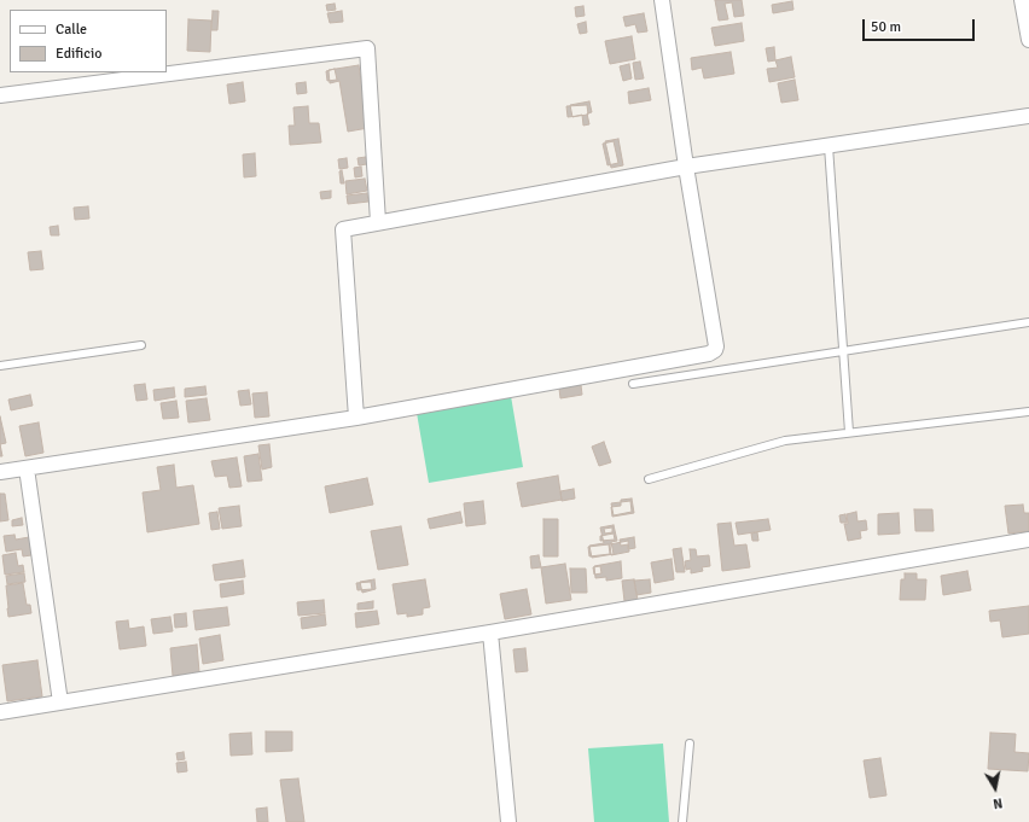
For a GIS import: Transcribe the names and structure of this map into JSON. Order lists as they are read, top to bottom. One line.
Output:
{"legend":["Calle","Edificio"],"scale_bar":"50 m","north":"bottom"}
